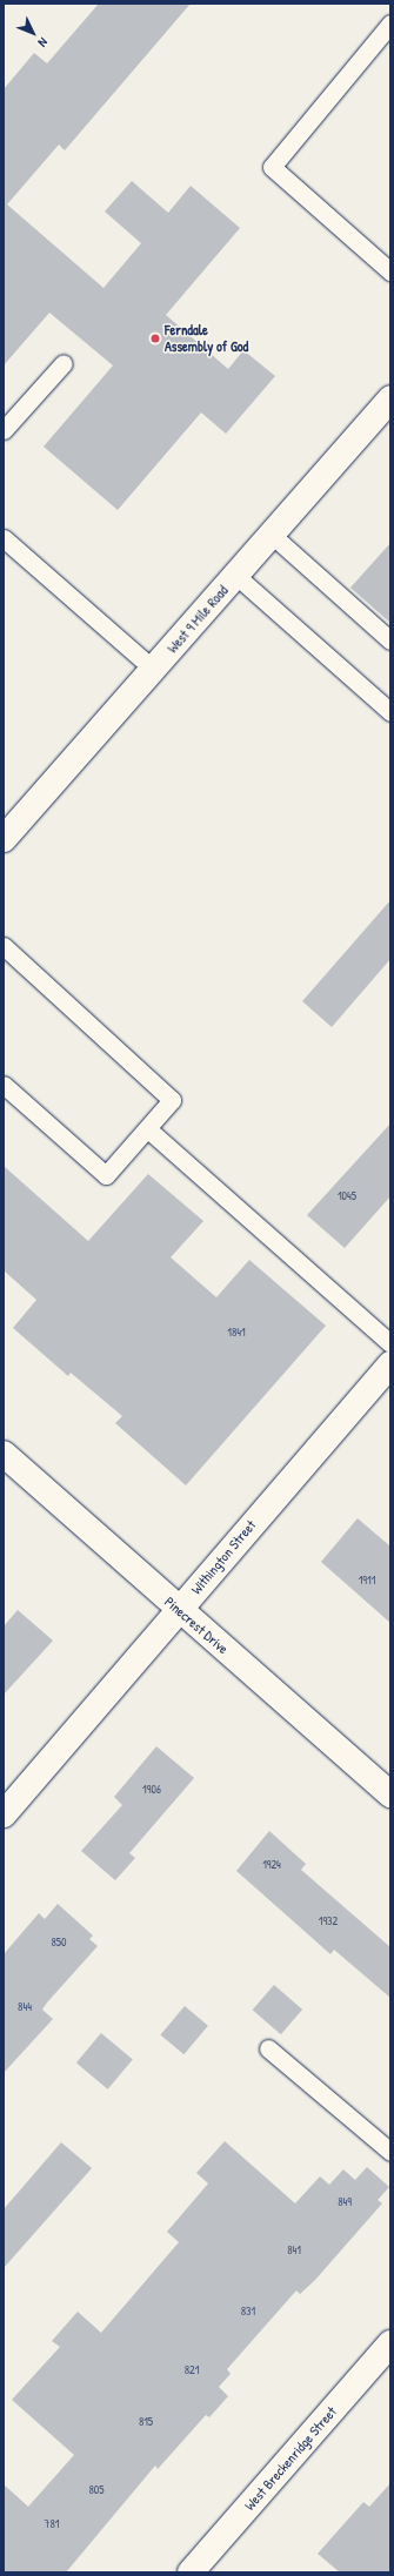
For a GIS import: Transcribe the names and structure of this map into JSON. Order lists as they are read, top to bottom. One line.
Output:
{"streets":{"street":["West 9 Mile Road","Withington Street","Pinecrest Drive","West Breckenridge Street"]},"crossings":[["Withington Street","Pinecrest Drive"]],"places":["Ferndale Assembly of God"],"house_numbers":["1045","1841","1911","1906","1924","1932","850","844","849","841","831","821","815","805","781"],"north":"bottom right"}
